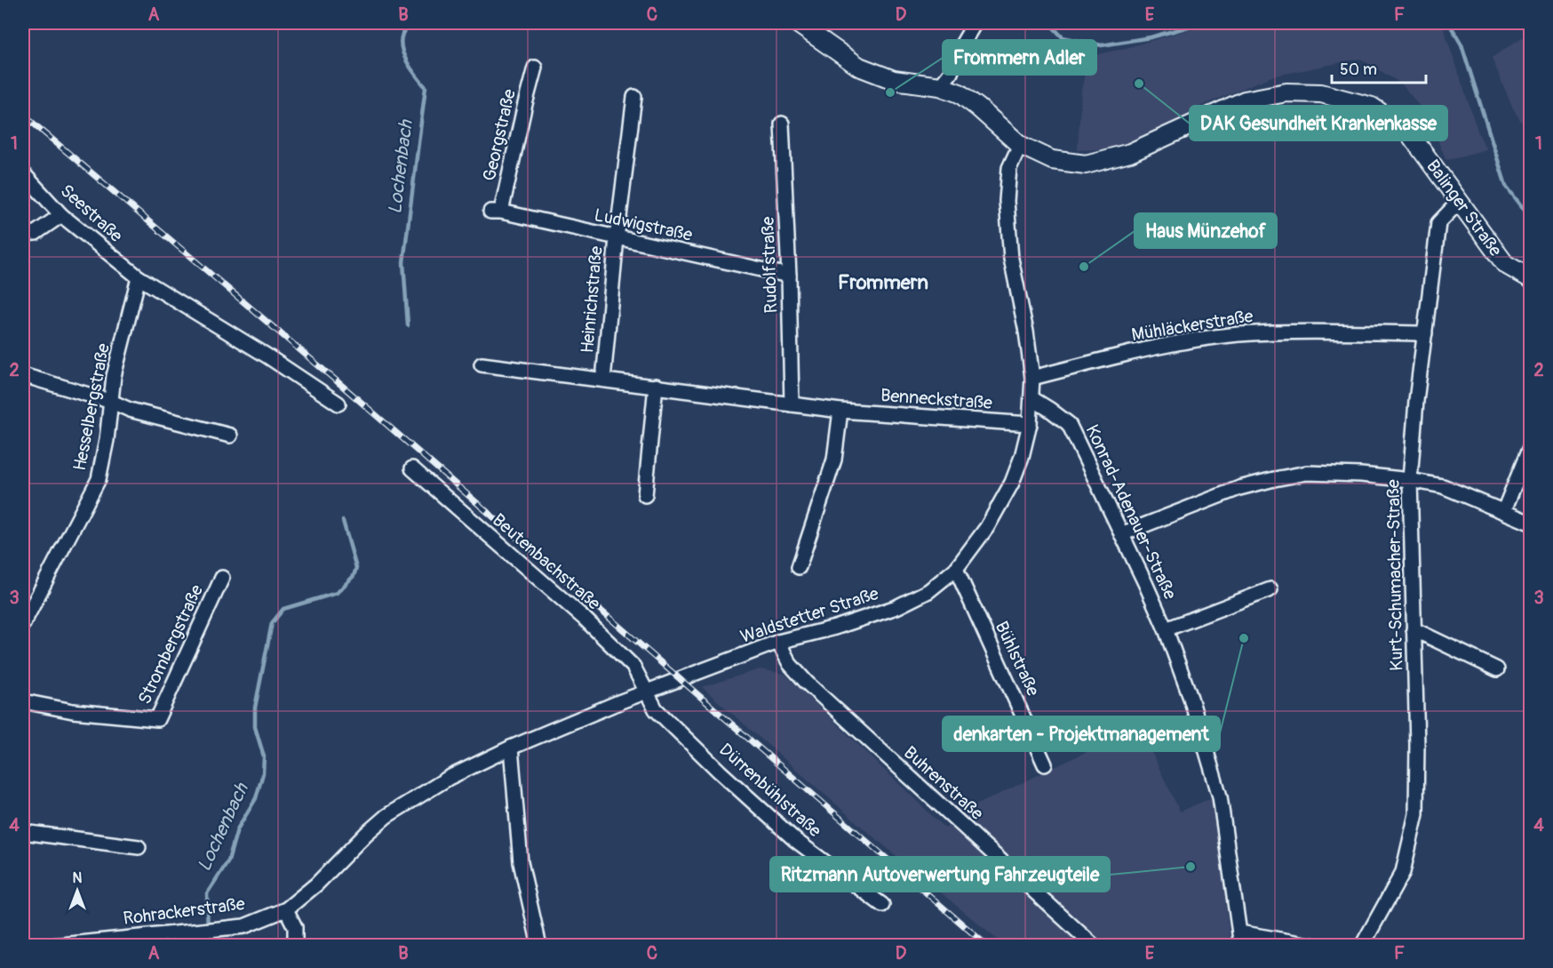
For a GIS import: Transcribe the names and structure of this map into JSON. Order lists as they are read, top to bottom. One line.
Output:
{"streets":{"main road":["Balinger Straße"],"street":["Georgstraße","Seestraße","Ludwigstraße","Rudolfstraße","Heinrichstraße","Mühläckerstraße","Benneckstraße","Hesselbergstraße","Konrad-Adenauer-Straße","Beutenbachstraße","Kurt-Schumacher-Straße","Waldstetter Straße","Strombergstraße","Bühlstraße","Buhrenstraße","Dürrenbühlstraße","Rohrackerstraße"]},"crossings":[["Georgstraße","Ludwigstraße"],["Balinger Straße","Kurt-Schumacher-Straße"],["Balinger Straße","Waldstetter Straße"],["Seestraße","Hesselbergstraße"],["Ludwigstraße","Rudolfstraße"],["Ludwigstraße","Heinrichstraße"],["Rudolfstraße","Benneckstraße"],["Heinrichstraße","Benneckstraße"],["Mühläckerstraße","Kurt-Schumacher-Straße"],["Mühläckerstraße","Waldstetter Straße"],["Benneckstraße","Waldstetter Straße"],["Konrad-Adenauer-Straße","Waldstetter Straße"],["Beutenbachstraße","Waldstetter Straße"],["Beutenbachstraße","Dürrenbühlstraße"],["Waldstetter Straße","Bühlstraße"],["Waldstetter Straße","Buhrenstraße"],["Waldstetter Straße","Dürrenbühlstraße"],["Waldstetter Straße","Rohrackerstraße"]],"districts":["Frommern"],"water":["Lochenbach"],"places":["DAK Gesundheit Krankenkasse","Frommern Adler","Haus Münzehof","denkarten - Projektmanagement","Ritzmann Autoverwertung Fahrzeugteile"],"scale_bar":"50 m","north":"top","grid":{"columns":["A","B","C","D","E","F"],"rows":["1","2","3","4"]}}
